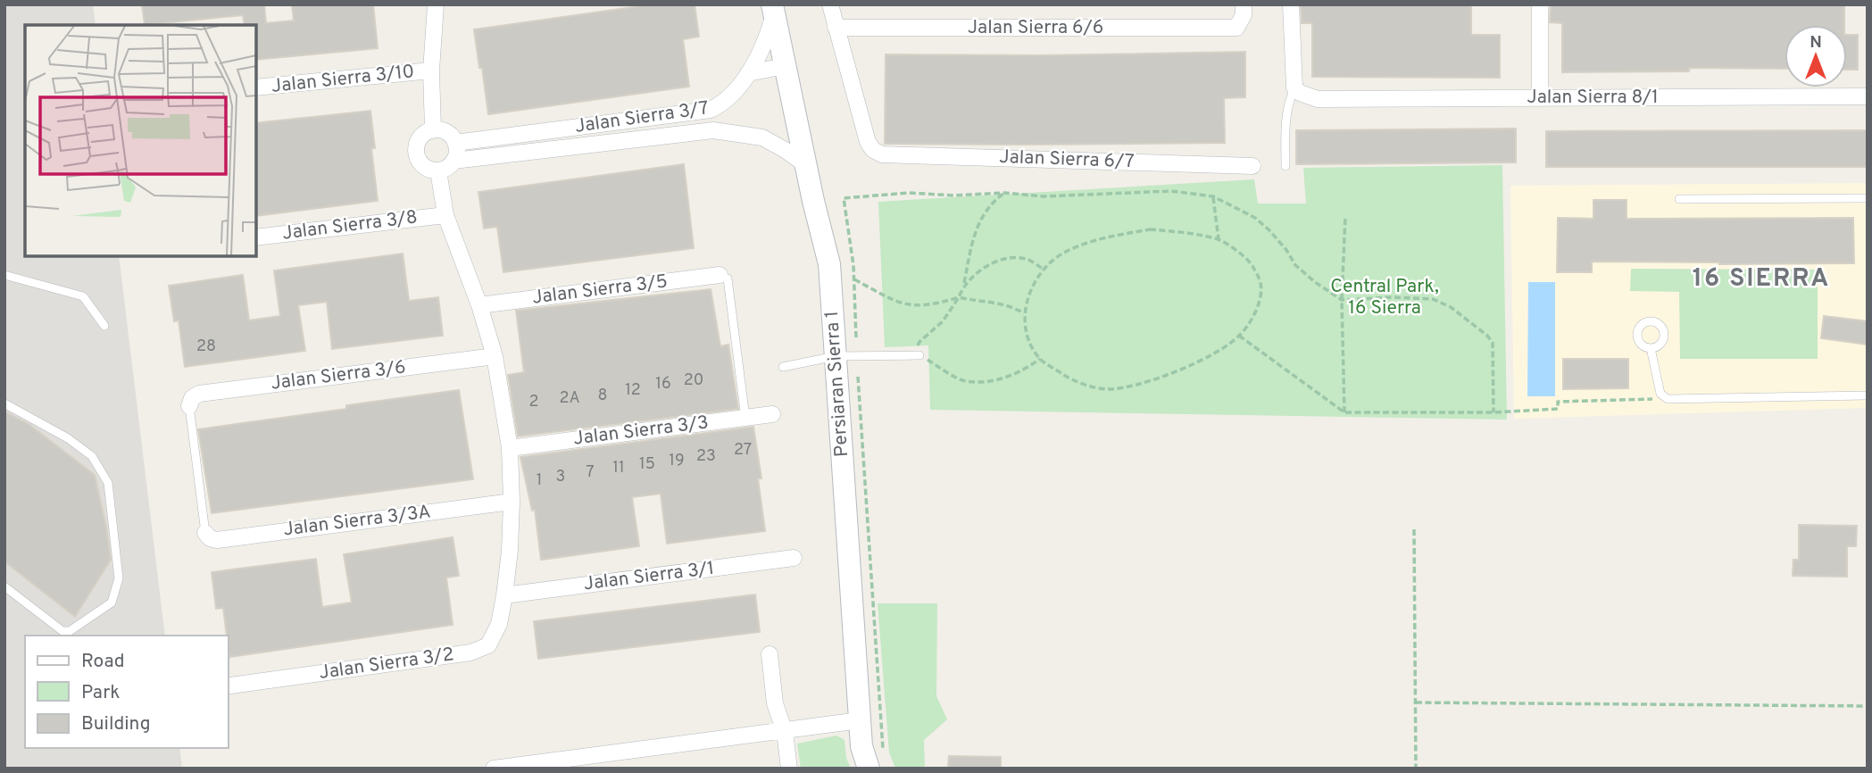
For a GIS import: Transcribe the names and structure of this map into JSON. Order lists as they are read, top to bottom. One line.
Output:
{"streets":{"street":["Jalan Sierra 6/6","Jalan Sierra 3/10","Jalan Sierra 8/1","Jalan Sierra 3/7","Jalan Sierra 6/7","Jalan Sierra 3/8","Jalan Sierra 3/5","Jalan Sierra 3/6","Persiaran Sierra 1","Jalan Sierra 3/3","Jalan Sierra 3/3A","Jalan Sierra 3/1","Jalan Sierra 3/2"]},"crossings":[["Jalan Sierra 6/6","Jalan Sierra 6/7"],["Jalan Sierra 3/7","Persiaran Sierra 1"],["Jalan Sierra 3/1","Jalan Sierra 3/2"]],"districts":["16 SIERRA"],"parks":["Central Park, 16 Sierra"],"house_numbers":["28","20","16","12","8","2A","2","27","23","19","15","11","7","3","1"],"legend":["Road","Park","Building"],"north":"top"}
